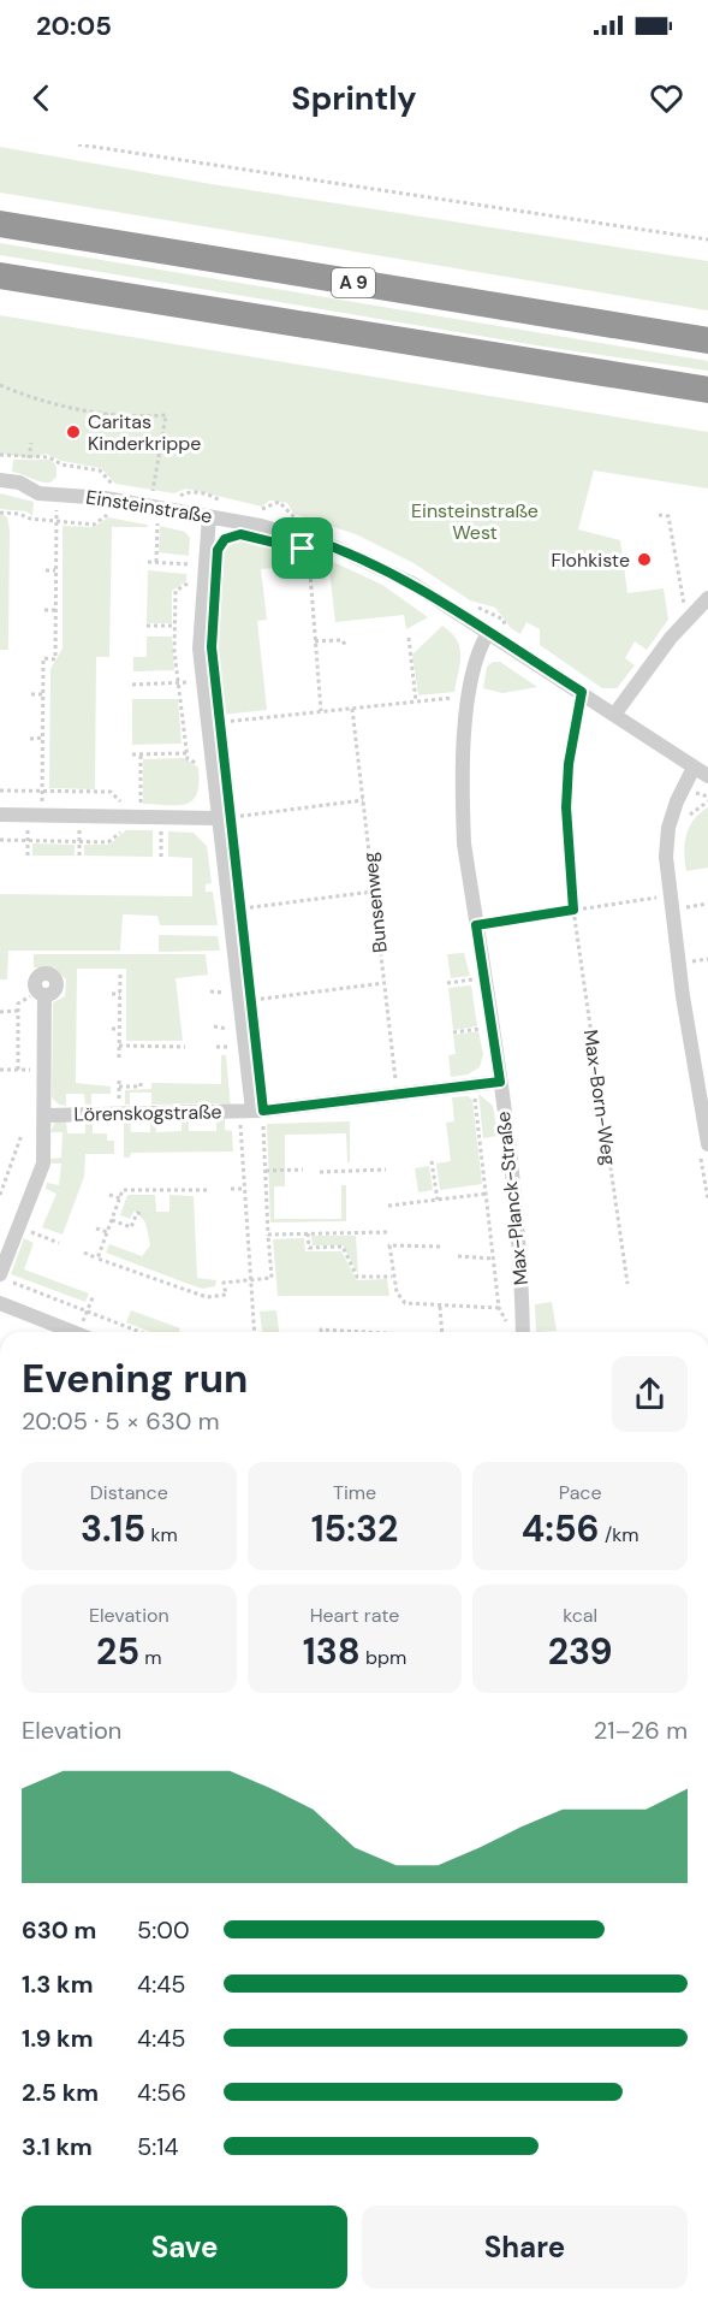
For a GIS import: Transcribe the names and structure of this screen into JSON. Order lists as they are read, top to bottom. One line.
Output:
{"streets":{"highway":["A 9"],"street":["Einsteinstraße","Lörenskogstraße","Max-Planck-Straße"],"path":["Bunsenweg","Max-Born-Weg"]},"crossings":[["Einsteinstraße","Max-Planck-Straße"],["Bunsenweg","Lörenskogstraße"],["Lörenskogstraße","Max-Planck-Straße"]],"parks":["Einsteinstraße West"],"places":["Caritas Kinderkrippe","Flohkiste"],"page":{"status":"20:05","header":"Sprintly","heading":["Evening run","20:05 · 5 × 630 m"],"stats":[["Distance","3.15 km"],["Time","15:32"],["Pace","4:56 /km"],["Elevation","25 m"],["Heart rate","138 bpm"],["kcal","239"]],"chart":["Elevation","21–26 m"],"list":[{"name":"630 m","note":"5:00"},{"name":"1.3 km","note":"4:45"},{"name":"1.9 km","note":"4:45"},{"name":"2.5 km","note":"4:56"},{"name":"3.1 km","note":"5:14"}],"buttons":["Save","Share"]}}
